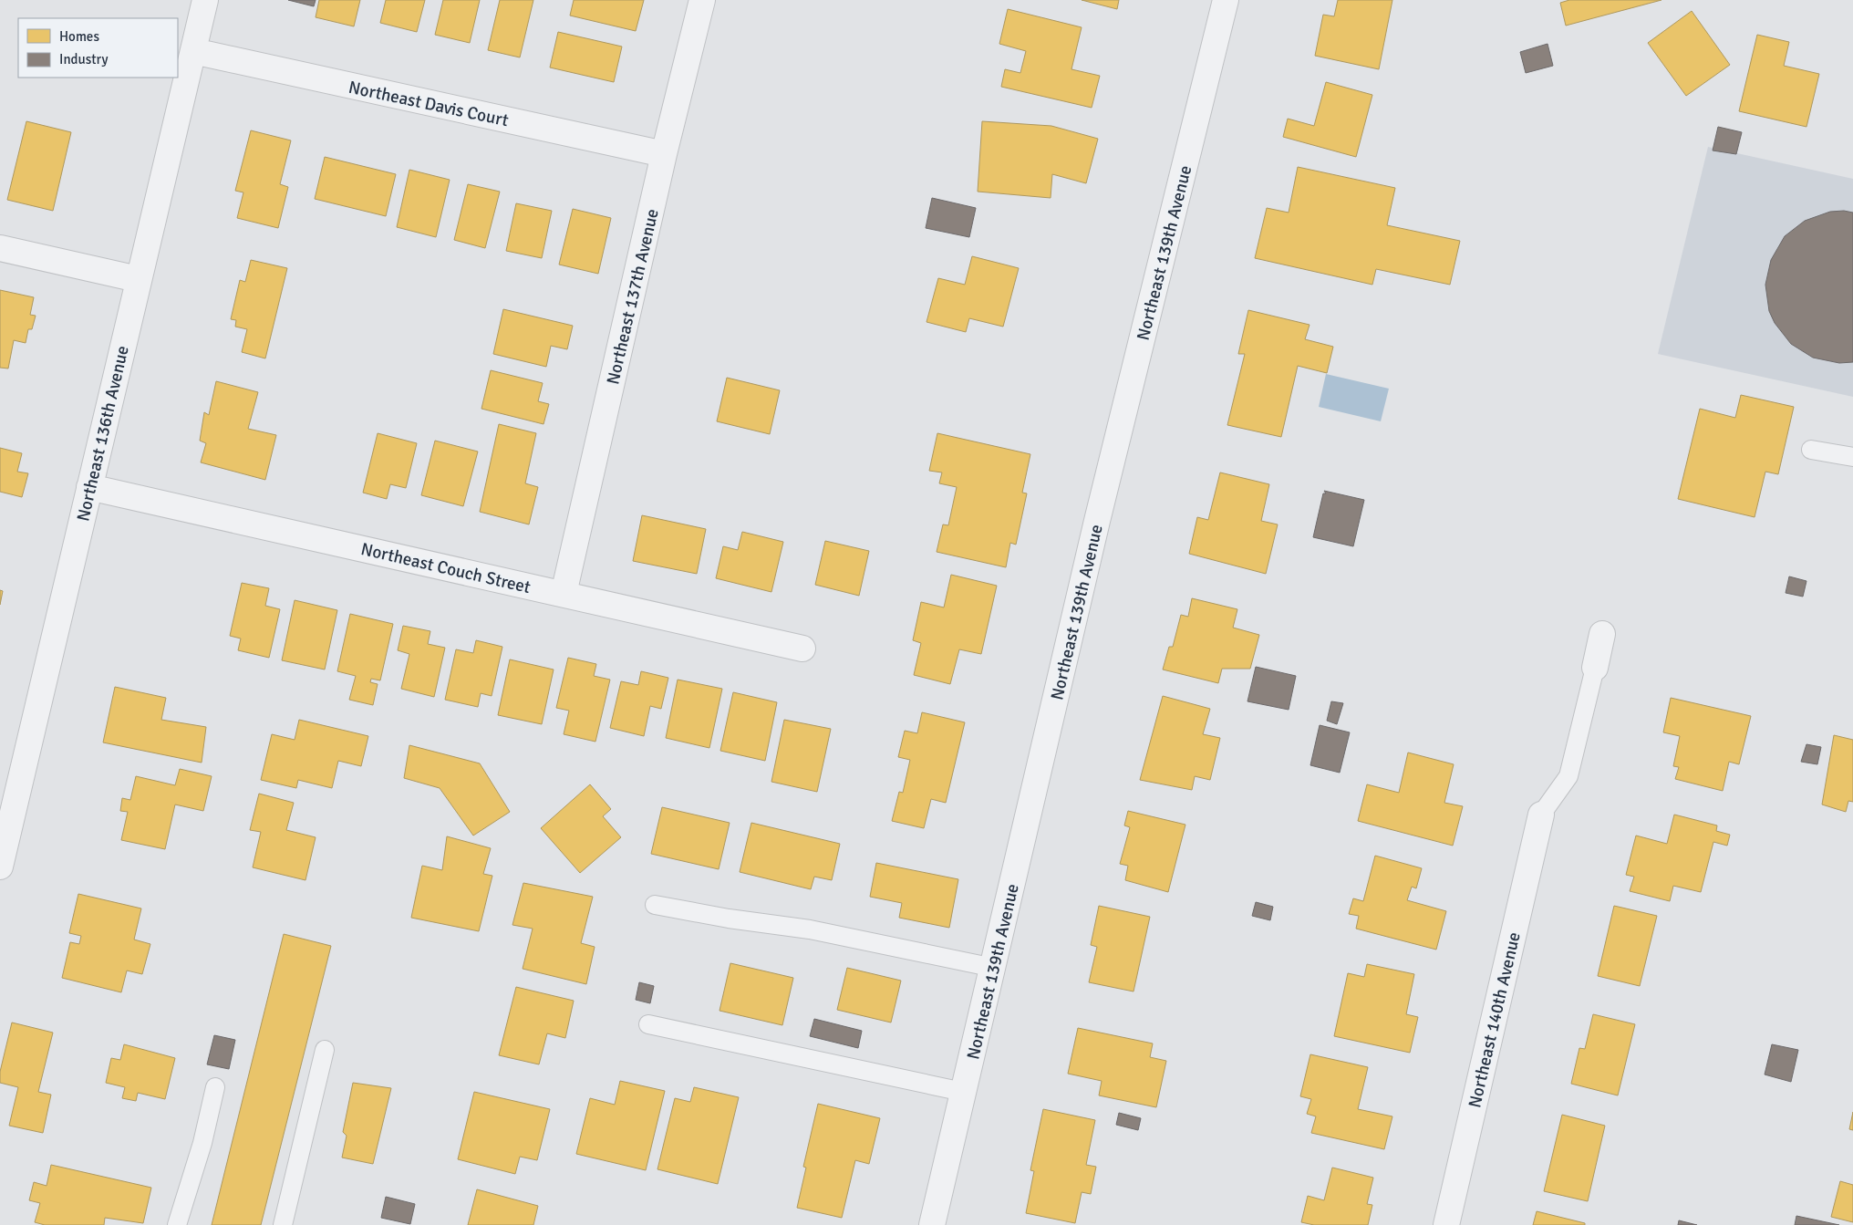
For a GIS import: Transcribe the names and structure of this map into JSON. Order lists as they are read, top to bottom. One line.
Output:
{"streets":{"street":["Northeast Davis Court","Northeast 139th Avenue","Northeast 137th Avenue","Northeast 136th Avenue","Northeast Couch Street","Northeast 140th Avenue"]},"crossings":[["Northeast Davis Court","Northeast 137th Avenue"],["Northeast Davis Court","Northeast 136th Avenue"],["Northeast 137th Avenue","Northeast Couch Street"],["Northeast 136th Avenue","Northeast Couch Street"]],"legend":["Homes","Industry"]}
